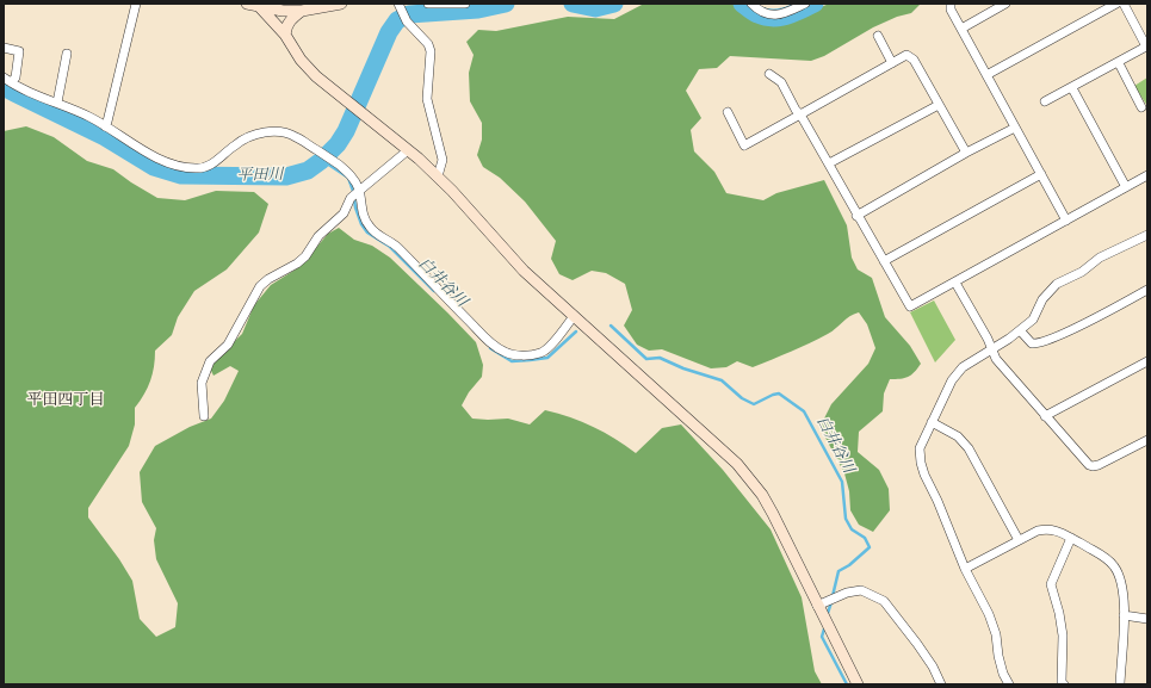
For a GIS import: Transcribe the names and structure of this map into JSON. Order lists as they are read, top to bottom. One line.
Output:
{"districts":["平田四丁目"],"water":["平田川","白井谷川"]}
